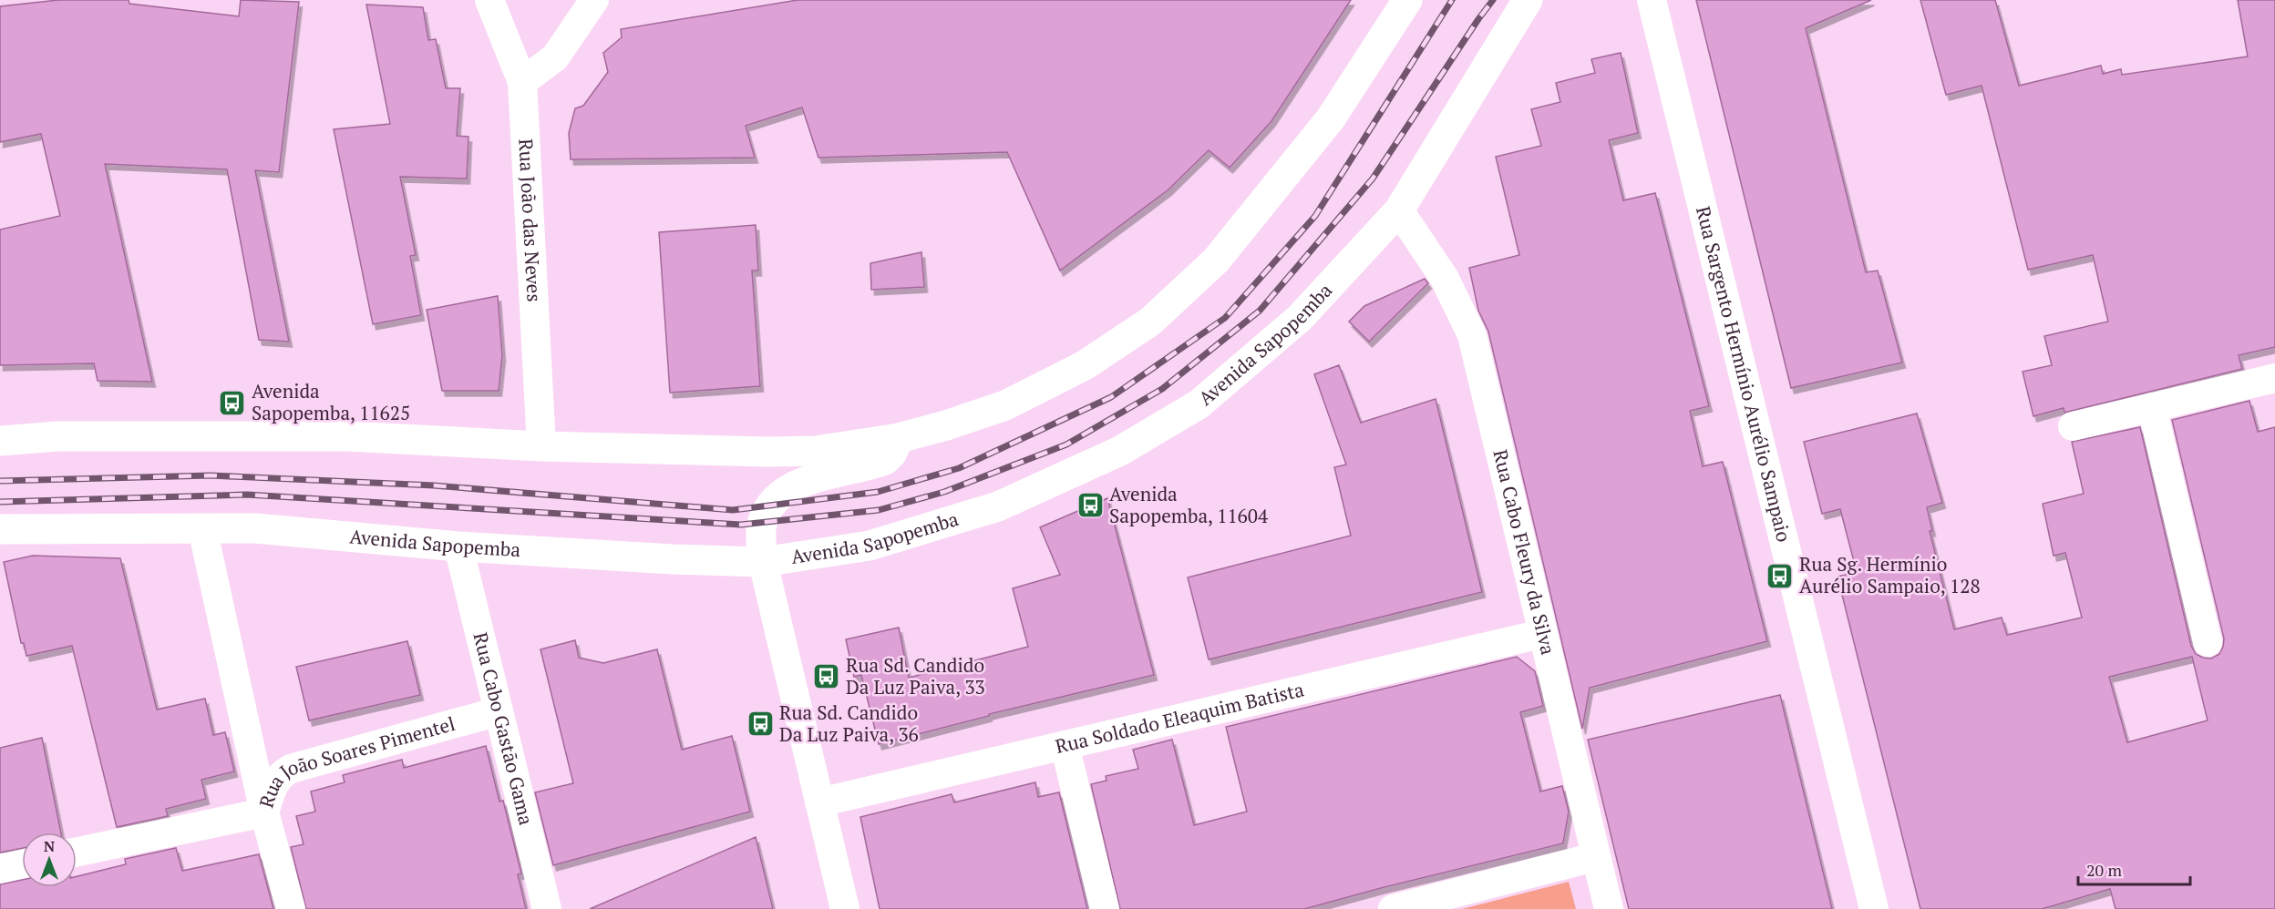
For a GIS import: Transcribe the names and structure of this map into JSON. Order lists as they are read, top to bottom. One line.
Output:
{"streets":{"main road":["Avenida Sapopemba"],"street":["Rua João das Neves","Rua Sargento Hermínio Aurélio Sampaio","Rua Cabo Fleury da Silva","Rua Soldado Eleaquim Batista","Rua Cabo Gastão Gama","Rua João Soares Pimentel"]},"crossings":[["Avenida Sapopemba","Rua Cabo Fleury da Silva"],["Avenida Sapopemba","Rua Cabo Gastão Gama"],["Rua Cabo Fleury da Silva","Rua Soldado Eleaquim Batista"],["Rua Cabo Gastão Gama","Rua João Soares Pimentel"]],"places":{"bus stop":["Avenida Sapopemba, 11625","Avenida Sapopemba, 11604","Rua Sg. Hermínio Aurélio Sampaio, 128","Rua Sd. Candido Da Luz Paiva, 33","Rua Sd. Candido Da Luz Paiva, 36"]},"scale_bar":"20 m","north":"top"}
